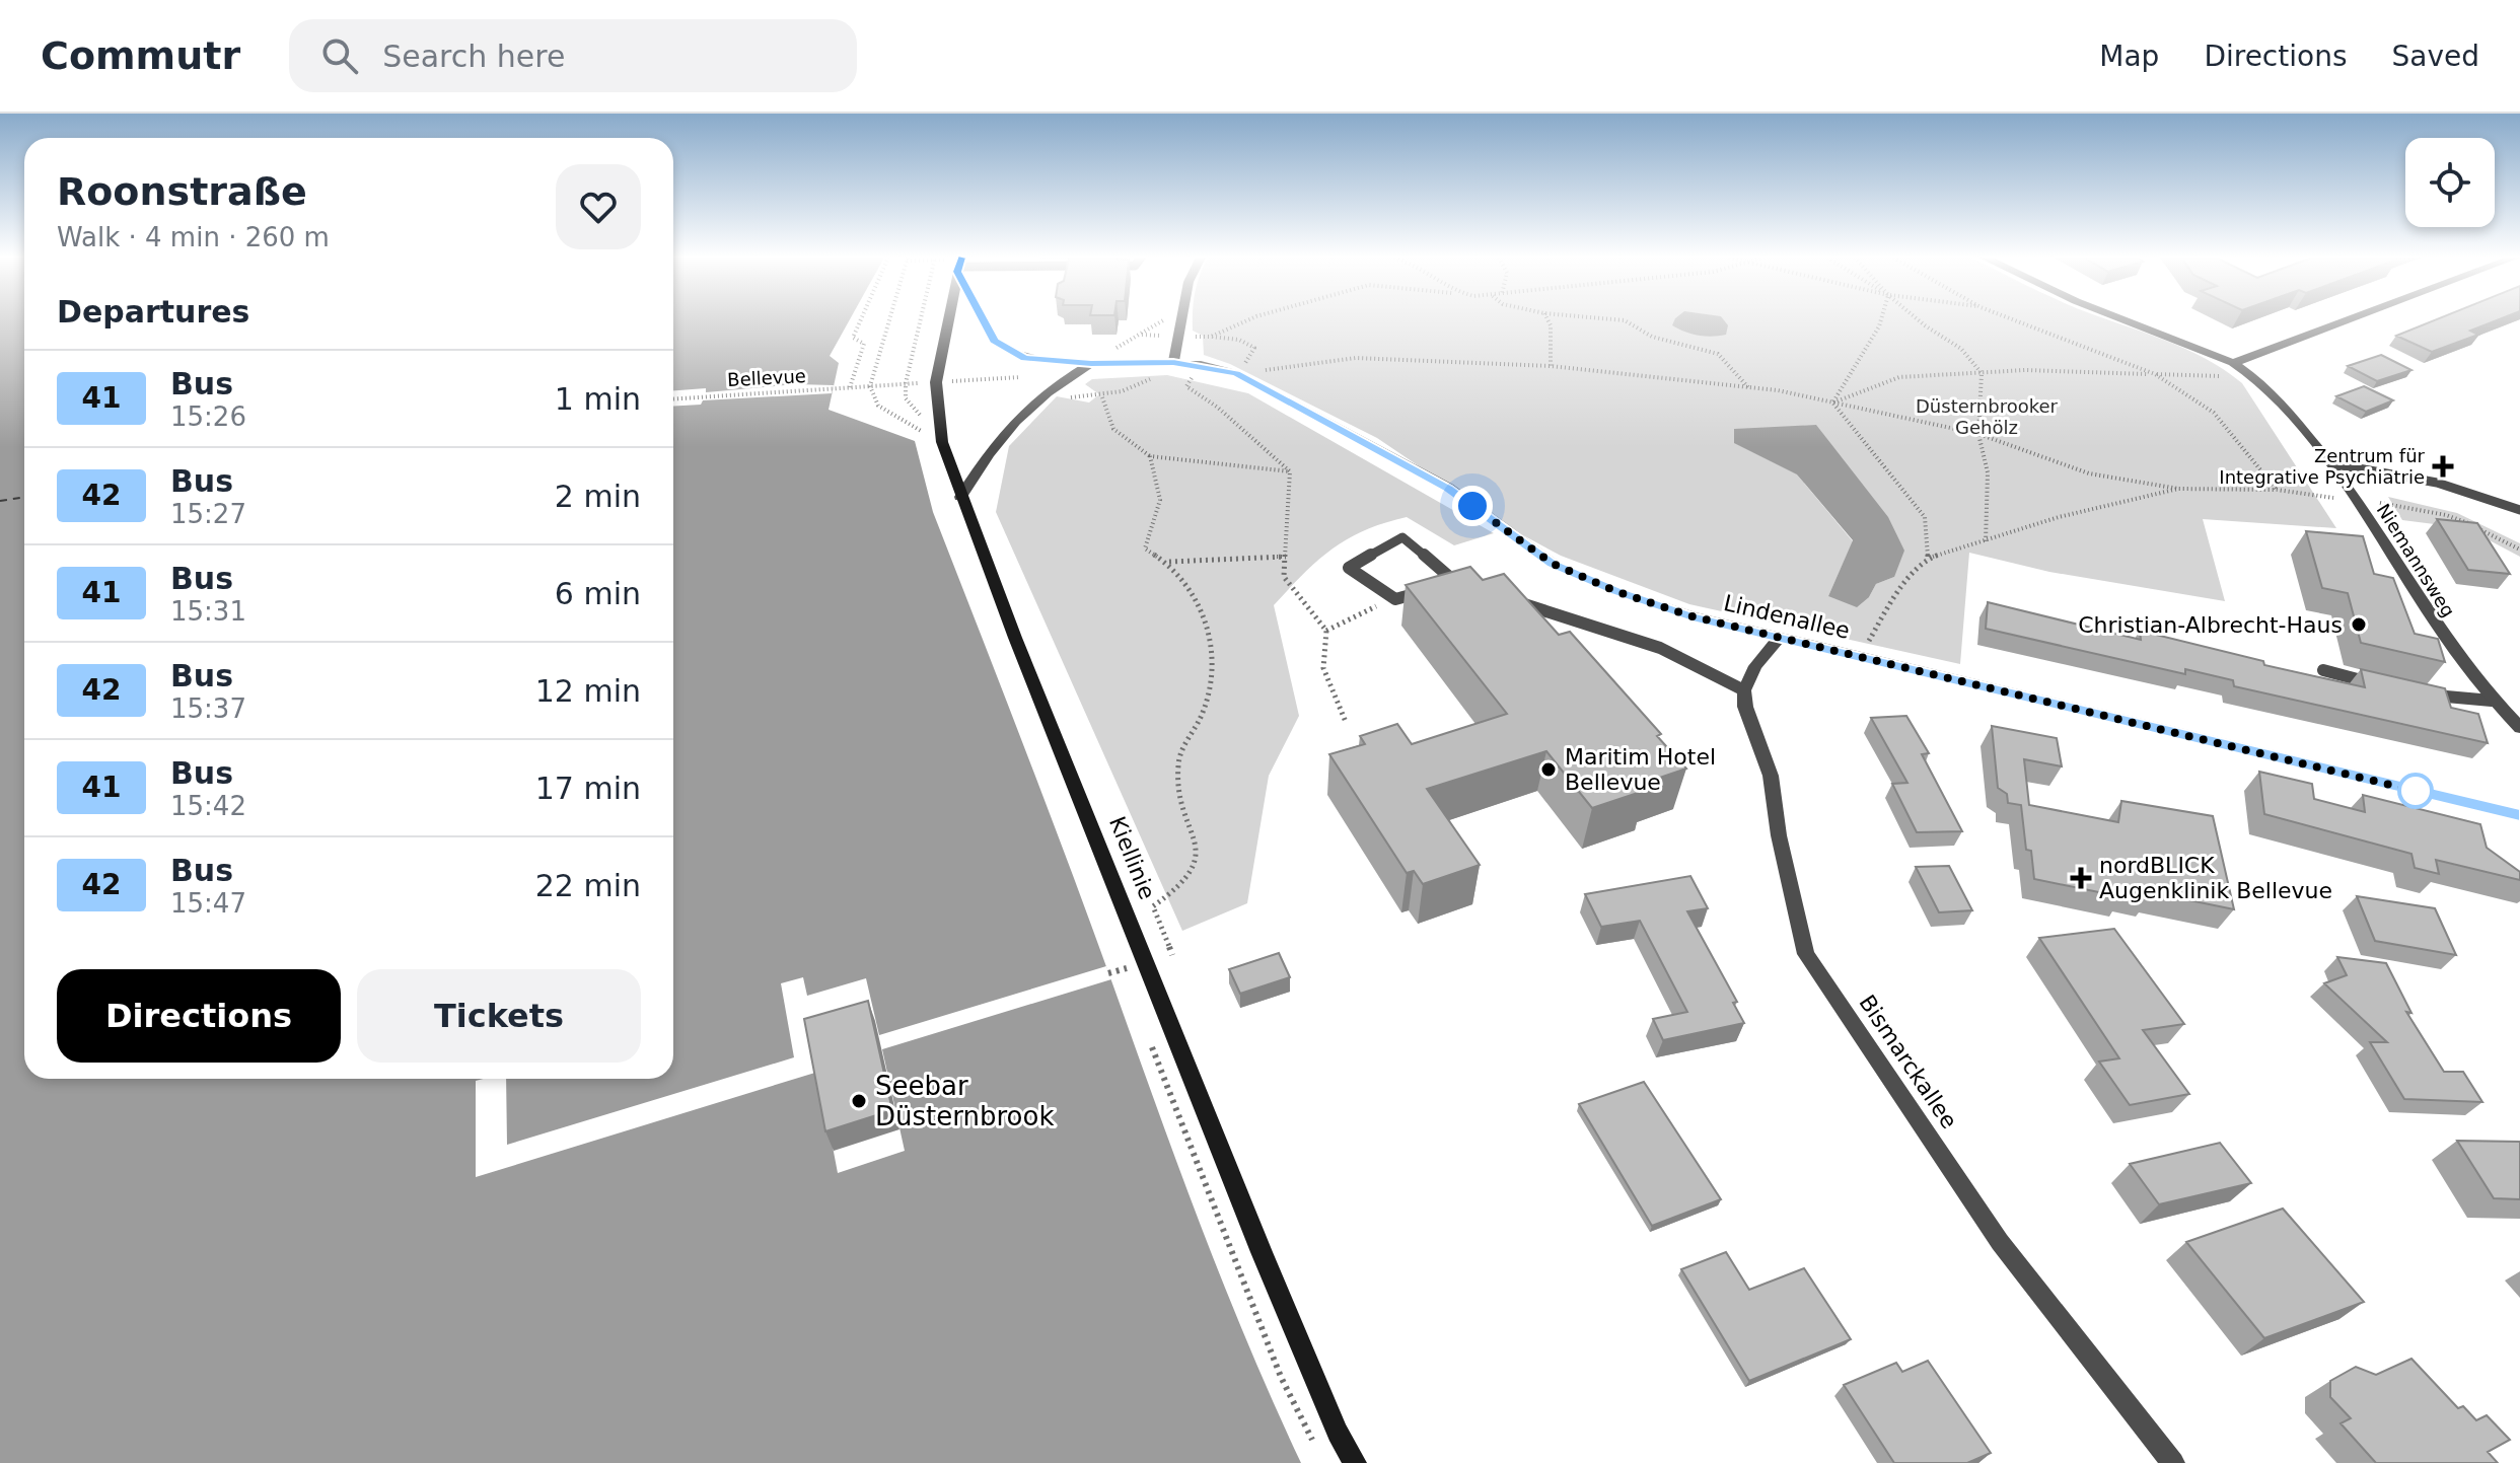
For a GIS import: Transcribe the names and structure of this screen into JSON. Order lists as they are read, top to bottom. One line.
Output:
{"streets":{"street":["Niemannsweg","Lindenallee","Kiellinie","Bismarckallee"],"path":["Bellevue"]},"crossings":[["Bellevue","Kiellinie"],["Lindenallee","Kiellinie"]],"parks":["Düsternbrooker Gehölz"],"places":{"health":["Zentrum für Integrative Psychiatrie","nordBLICK Augenklinik Bellevue"],"other":["Christian-Albrecht-Haus","Maritim Hotel Bellevue","Seebar Düsternbrook"]},"lines":["bus line 41"],"page":{"header":"Commutr","search":"Search here","nav":["Map","Directions","Saved"],"heading":[["Roonstraße","Walk · 4 min · 260 m"],"Departures"],"list":[{"mark":"41","name":"Bus","note":"15:26","value":"1 min"},{"mark":"42","name":"Bus","note":"15:27","value":"2 min"},{"mark":"41","name":"Bus","note":"15:31","value":"6 min"},{"mark":"42","name":"Bus","note":"15:37","value":"12 min"},{"mark":"41","name":"Bus","note":"15:42","value":"17 min"},{"mark":"42","name":"Bus","note":"15:47","value":"22 min"}],"buttons":["Directions","Tickets"]}}
